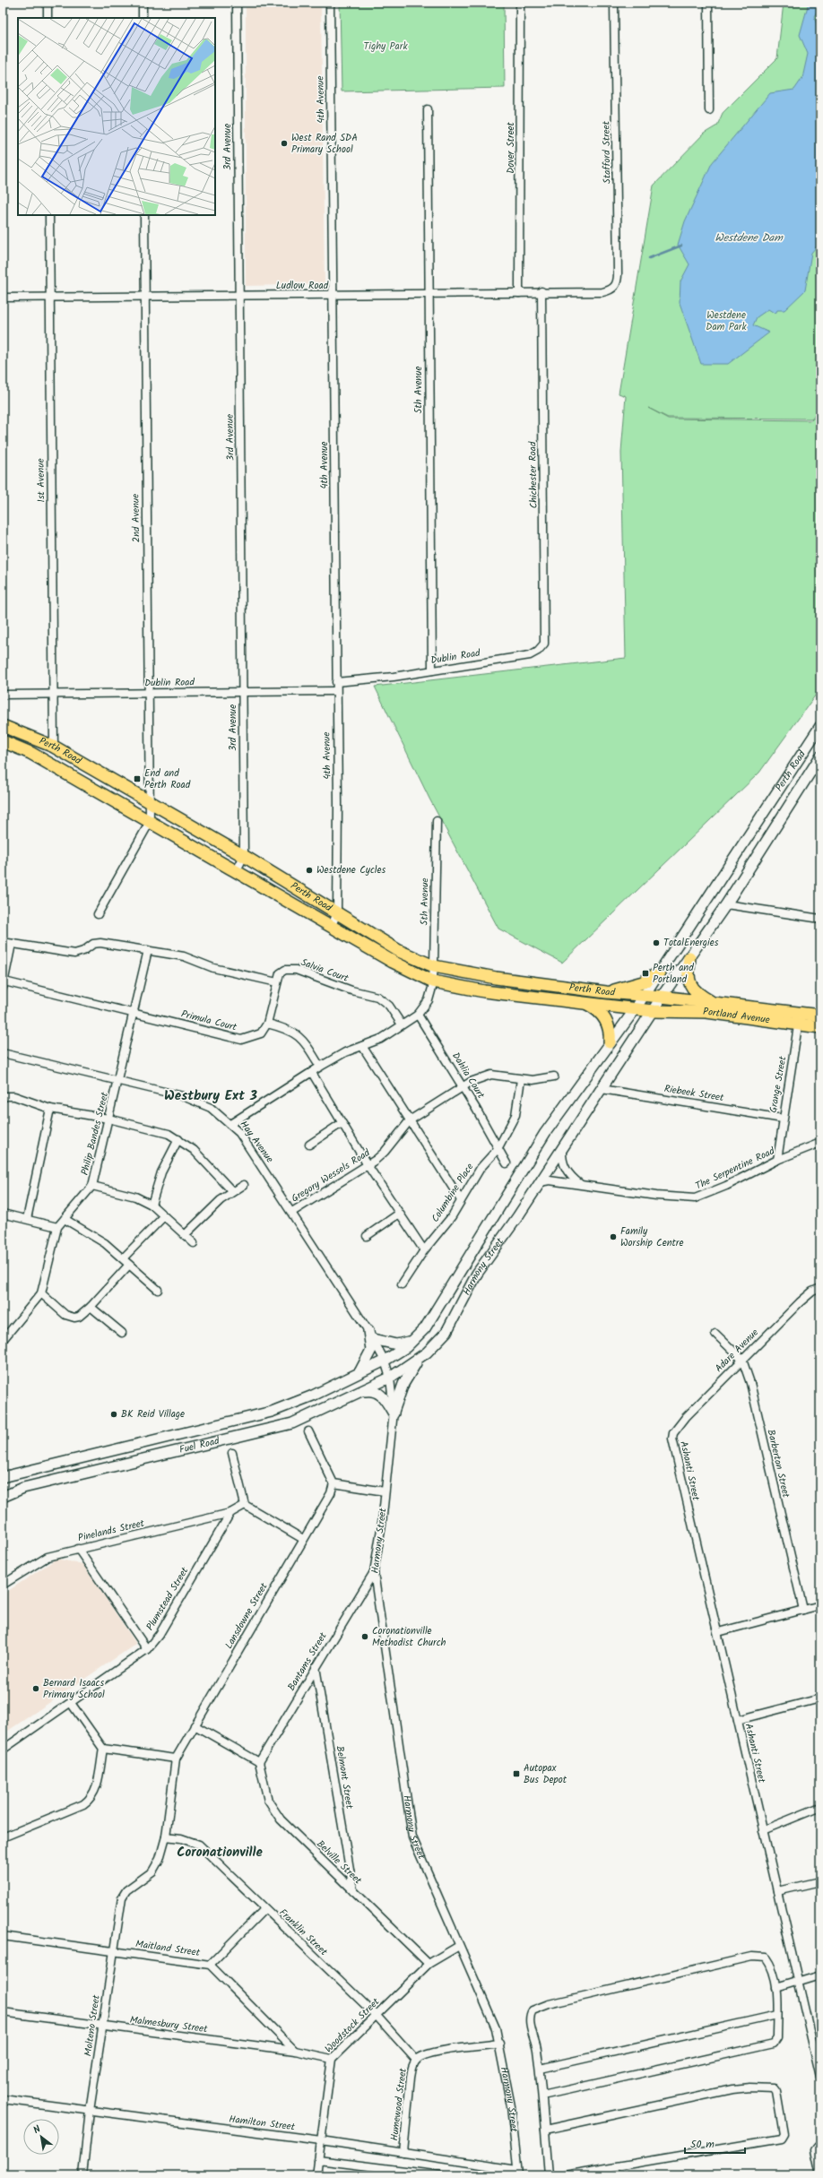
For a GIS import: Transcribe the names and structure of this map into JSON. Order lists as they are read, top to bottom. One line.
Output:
{"streets":{"main road":["Perth Road","Portland Avenue","Harmony Street","Fuel Road"],"street":["4th Avenue","3rd Avenue","Dover Street","Stafford Street","Ludlow Road","5th Avenue","Chichester Road","1st Avenue","2nd Avenue","Dublin Road","Salvia Court","Primula Court","Dahlia Court","Grange Street","Riebeek Street","Philip Bandes Street","Hay Avenue","The Serpentine Road","Gregory Wessels Road","Columbine Place","Adare Avenue","Barberton Street","Ashanti Street","Pinelands Street","Plumstead Street","Lansdowne Street","Bantams Street","Belmont Street","Belville Street","Franklin Street","Maitland Street","Malmesbury Street","Molteno Street","Woodstock Street","Humewood Street","Hamilton Street"]},"crossings":[["4th Avenue","Ludlow Road"],["4th Avenue","Dublin Road"],["4th Avenue","Perth Road"],["3rd Avenue","Ludlow Road"],["3rd Avenue","Dublin Road"],["3rd Avenue","Perth Road"],["Dover Street","Ludlow Road"],["Stafford Street","Ludlow Road"],["Ludlow Road","5th Avenue"],["Ludlow Road","Chichester Road"],["Ludlow Road","1st Avenue"],["Ludlow Road","2nd Avenue"],["5th Avenue","Dublin Road"],["5th Avenue","Perth Road"],["5th Avenue","Dahlia Court"],["Chichester Road","Dublin Road"],["1st Avenue","Dublin Road"],["1st Avenue","Perth Road"],["2nd Avenue","Dublin Road"],["2nd Avenue","Perth Road"],["Perth Road","Portland Avenue"],["Perth Road","Harmony Street"],["Salvia Court","Primula Court"],["Portland Avenue","Grange Street"],["Portland Avenue","Harmony Street"],["Primula Court","Philip Bandes Street"],["Dahlia Court","Gregory Wessels Road"],["Dahlia Court","Columbine Place"],["Grange Street","Riebeek Street"],["Grange Street","The Serpentine Road"],["Riebeek Street","Harmony Street"],["Philip Bandes Street","Hay Avenue"],["Hay Avenue","Gregory Wessels Road"],["Hay Avenue","Harmony Street"],["Hay Avenue","Fuel Road"],["The Serpentine Road","Harmony Street"],["Gregory Wessels Road","Columbine Place"],["Harmony Street","Fuel Road"],["Harmony Street","Bantams Street"],["Harmony Street","Woodstock Street"],["Harmony Street","Humewood Street"],["Harmony Street","Hamilton Street"],["Adare Avenue","Barberton Street"],["Adare Avenue","Ashanti Street"],["Pinelands Street","Plumstead Street"],["Lansdowne Street","Molteno Street"],["Bantams Street","Belmont Street"],["Bantams Street","Belville Street"],["Belmont Street","Belville Street"],["Belville Street","Woodstock Street"],["Franklin Street","Molteno Street"],["Franklin Street","Woodstock Street"],["Franklin Street","Humewood Street"],["Maitland Street","Malmesbury Street"],["Maitland Street","Molteno Street"],["Malmesbury Street","Molteno Street"],["Malmesbury Street","Woodstock Street"],["Molteno Street","Hamilton Street"],["Woodstock Street","Hamilton Street"],["Humewood Street","Hamilton Street"]],"districts":["Westbury Ext 3","Coronationville"],"water":["Westdene Dam"],"parks":["Tighy Park","Westdene Dam Park"],"places":{"other":["West Rand SDA Primary School","Westdene Cycles","TotalEnergies","Family Worship Centre","BK Reid Village","Coronationville Methodist Church","Bernard Isaacs Primary School"],"transit":["End and Perth Road","Perth and Portland","Autopax Bus Depot"]},"scale_bar":"50 m","north":"top left"}
